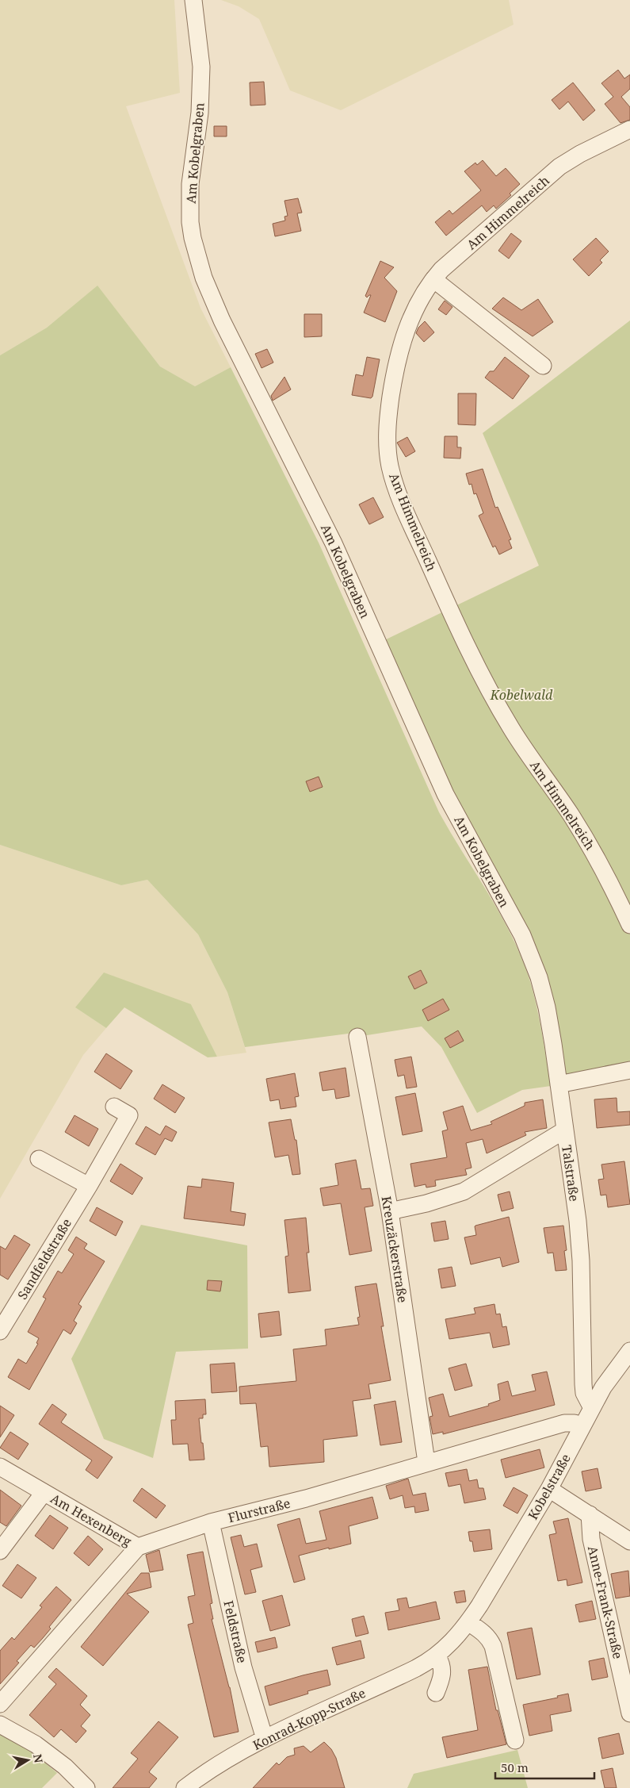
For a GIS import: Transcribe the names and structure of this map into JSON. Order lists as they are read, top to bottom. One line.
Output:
{"streets":{"street":["Am Kobelgraben","Am Himmelreich","Talstraße","Kreuzäckerstraße","Sandfeldstraße","Kobelstraße","Flurstraße","Am Hexenberg","Anne-Frank-Straße","Feldstraße","Konrad-Kopp-Straße"]},"crossings":[["Am Kobelgraben","Talstraße"],["Talstraße","Kreuzäckerstraße"],["Talstraße","Kobelstraße"],["Kreuzäckerstraße","Flurstraße"],["Kobelstraße","Flurstraße"],["Kobelstraße","Konrad-Kopp-Straße"],["Flurstraße","Am Hexenberg"],["Flurstraße","Feldstraße"],["Feldstraße","Konrad-Kopp-Straße"]],"parks":["Kobelwald"],"scale_bar":"50 m","north":"right"}
